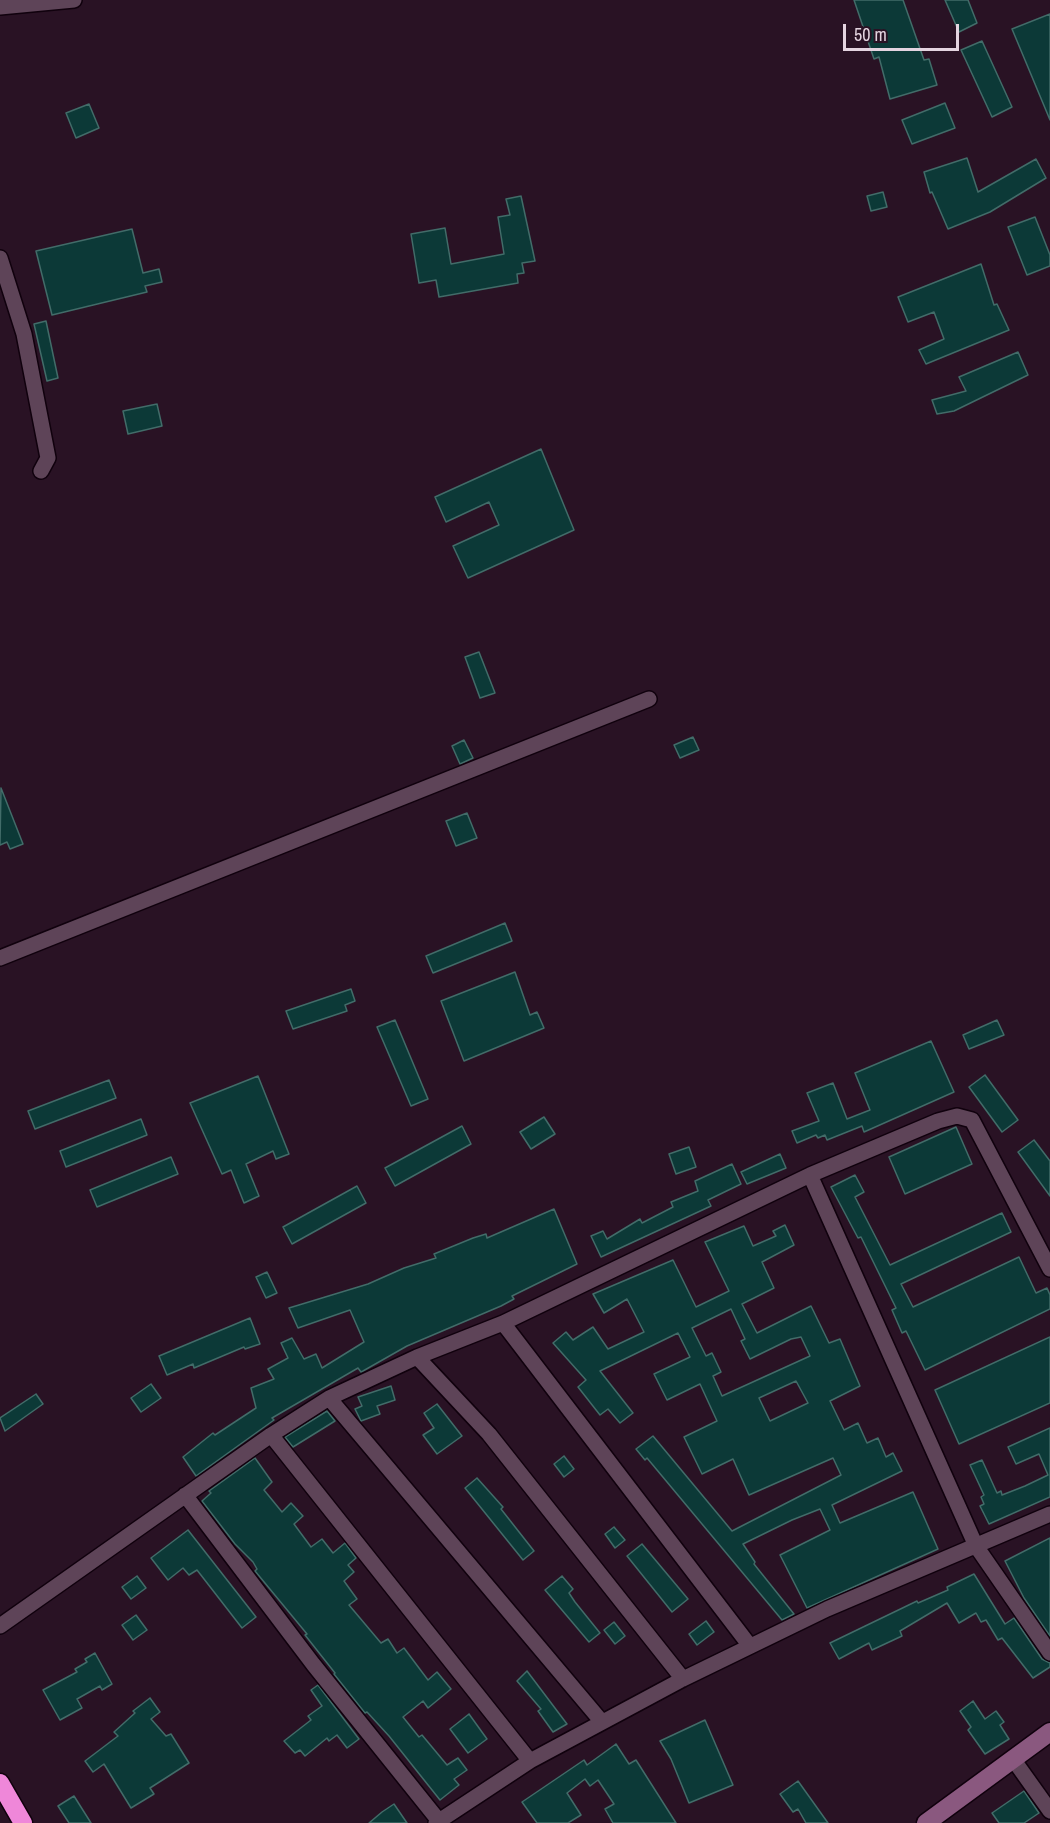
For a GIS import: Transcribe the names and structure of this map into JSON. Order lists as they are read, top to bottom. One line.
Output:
{"scale_bar":"50 m"}
